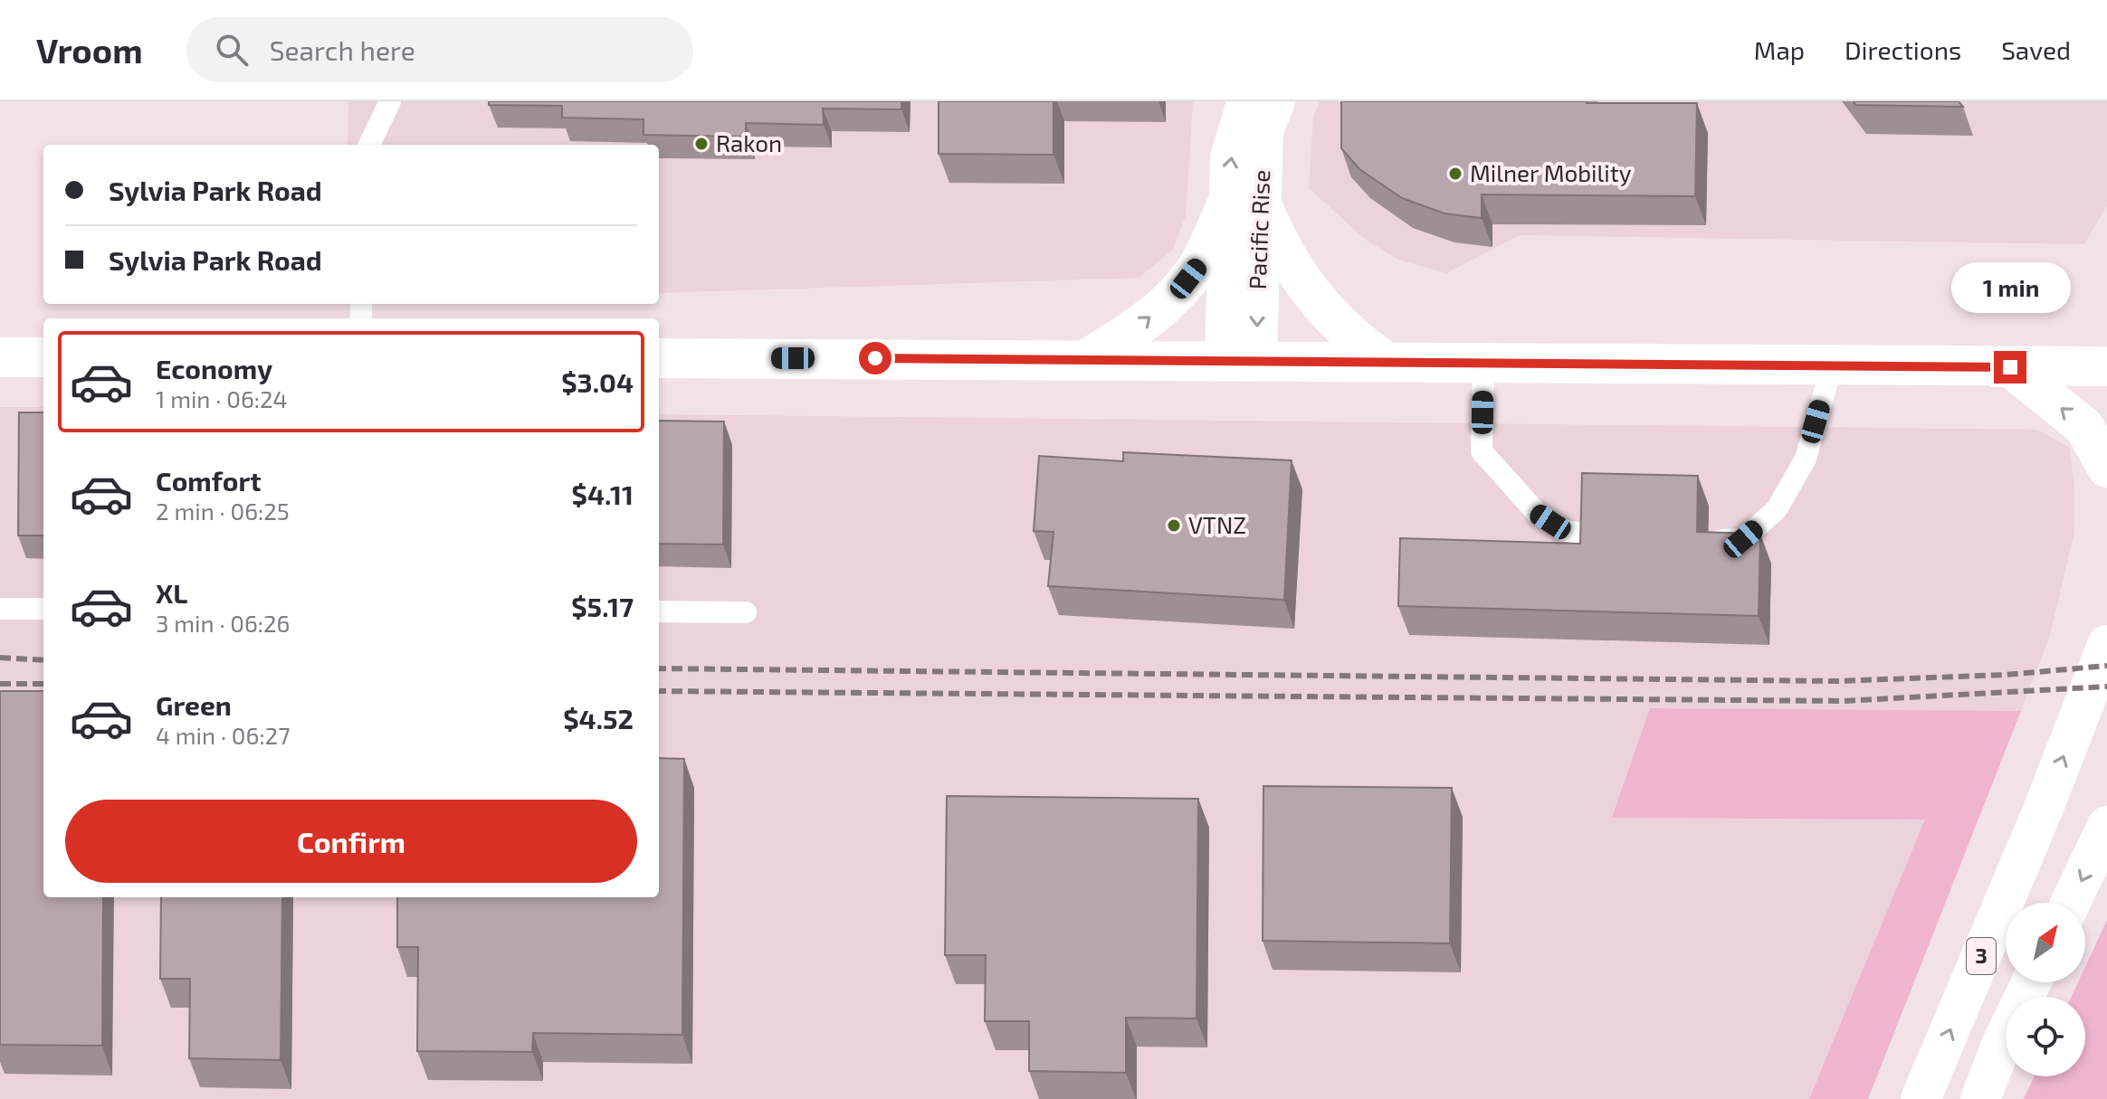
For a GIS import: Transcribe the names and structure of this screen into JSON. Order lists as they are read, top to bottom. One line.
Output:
{"streets":{"main road":["Pacific Rise","3"]},"places":["Rakon","Milner Mobility","VTNZ"],"north":"top right","page":{"header":"Vroom","search":"Search here","nav":["Map","Directions","Saved"],"banner":["Sylvia Park Road","Sylvia Park Road"],"bubble":"1 min","list":[{"name":"Economy","note":"1 min · 06:24","value":"$3.04"},{"name":"Comfort","note":"2 min · 06:25","value":"$4.11"},{"name":"XL","note":"3 min · 06:26","value":"$5.17"},{"name":"Green","note":"4 min · 06:27","value":"$4.52"}],"buttons":"Confirm"}}
